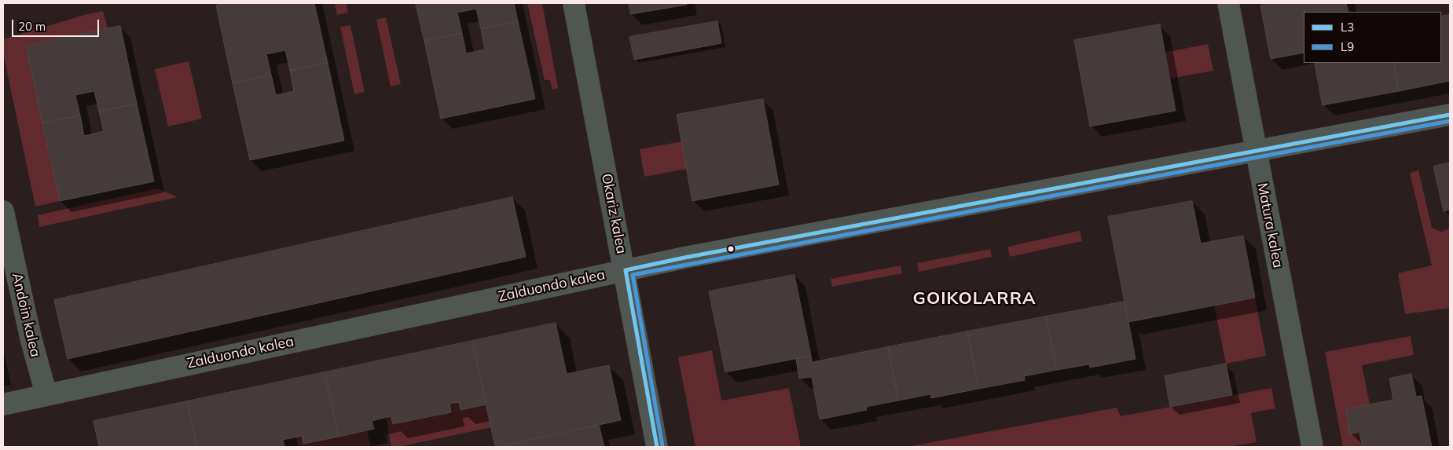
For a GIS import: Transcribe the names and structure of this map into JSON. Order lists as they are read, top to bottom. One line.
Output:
{"streets":{"street":["Okariz kalea","Matura kalea","Zalduondo kalea","Andoin kalea"]},"crossings":[["Okariz kalea","Zalduondo kalea"],["Matura kalea","Zalduondo kalea"],["Zalduondo kalea","Andoin kalea"]],"districts":["GOIKOLARRA"],"lines":["transit line L3","transit line L9"],"legend":["L3","L9"],"scale_bar":"20 m"}
